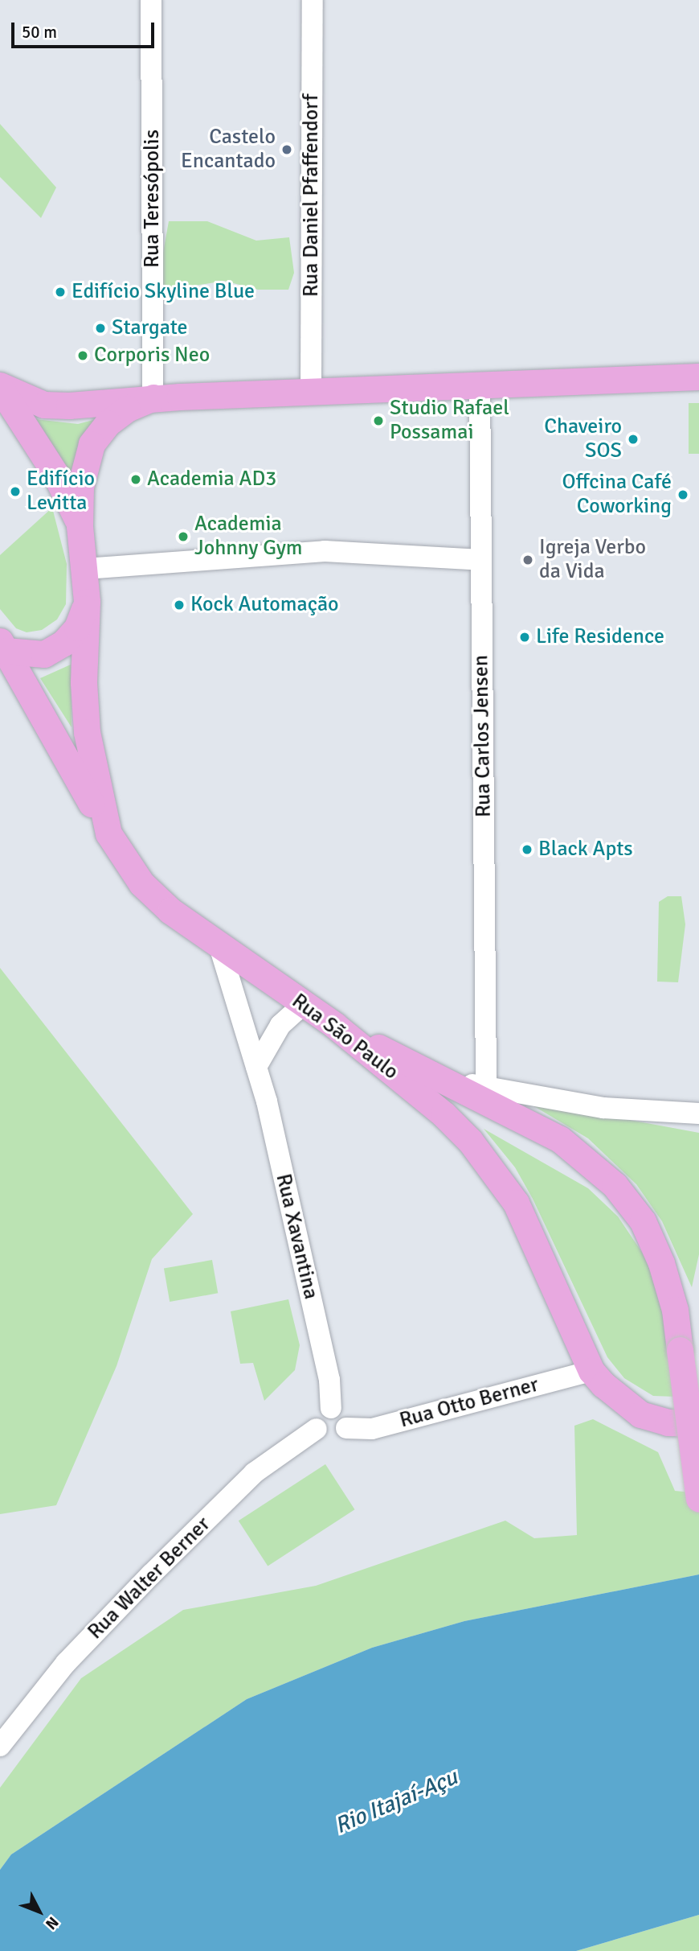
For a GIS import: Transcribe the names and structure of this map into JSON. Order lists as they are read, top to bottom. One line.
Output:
{"streets":{"main road":["Rua São Paulo"],"street":["Rua Daniel Pfaffendorf","Rua Teresópolis","Rua Carlos Jensen","Rua Xavantina","Rua Otto Berner","Rua Walter Berner"]},"crossings":[["Rua Teresópolis","Rua São Paulo"],["Rua São Paulo","Rua Xavantina"],["Rua São Paulo","Rua Otto Berner"],["Rua Xavantina","Rua Otto Berner"],["Rua Xavantina","Rua Walter Berner"],["Rua Otto Berner","Rua Walter Berner"]],"water":["Rio Itajaí-Açu"],"places":["Castelo Encantado","Edifício Skyline Blue","Stargate","Corporis Neo","Studio Rafael Possamai","Chaveiro SOS","Academia AD3","Edifício Levitta","Offcina Café Coworking","Academia Johnny Gym","Igreja Verbo da Vida","Kock Automação","Life Residence","Black Apts"],"scale_bar":"50 m","north":"bottom right"}
